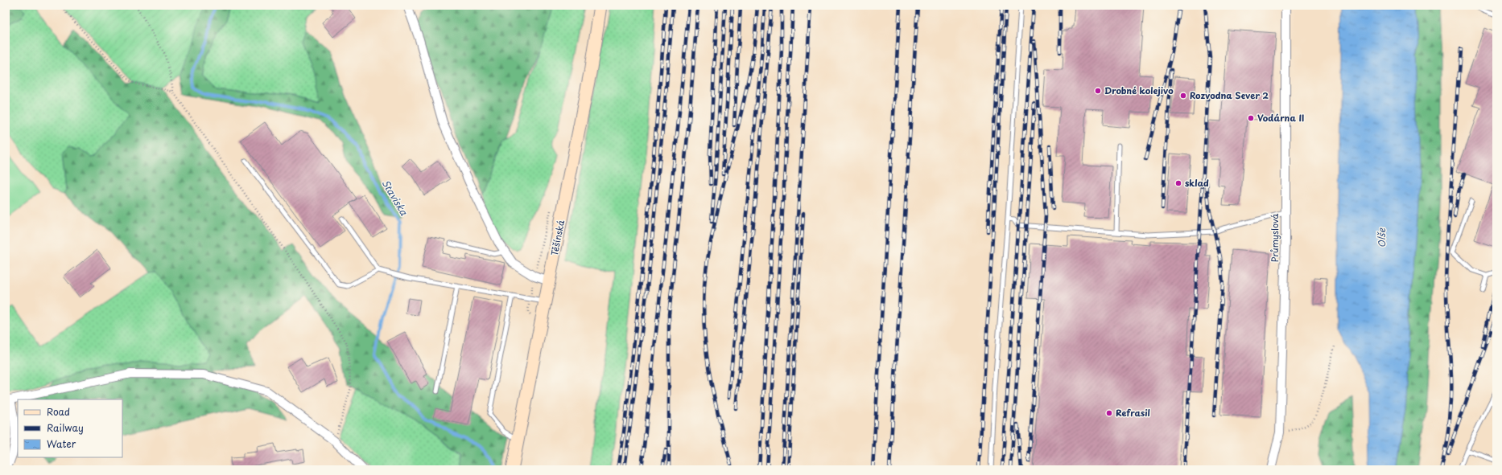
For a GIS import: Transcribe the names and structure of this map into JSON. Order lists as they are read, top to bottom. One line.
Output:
{"streets":{"main road":["Těšínská"],"street":["Průmyslová"]},"water":["Staviska","Olše"],"places":["Drobné kolejivo","Rozvodna Sever 2","Vodárna II","sklad","Refrasil"],"legend":["Road","Railway","Water"]}
